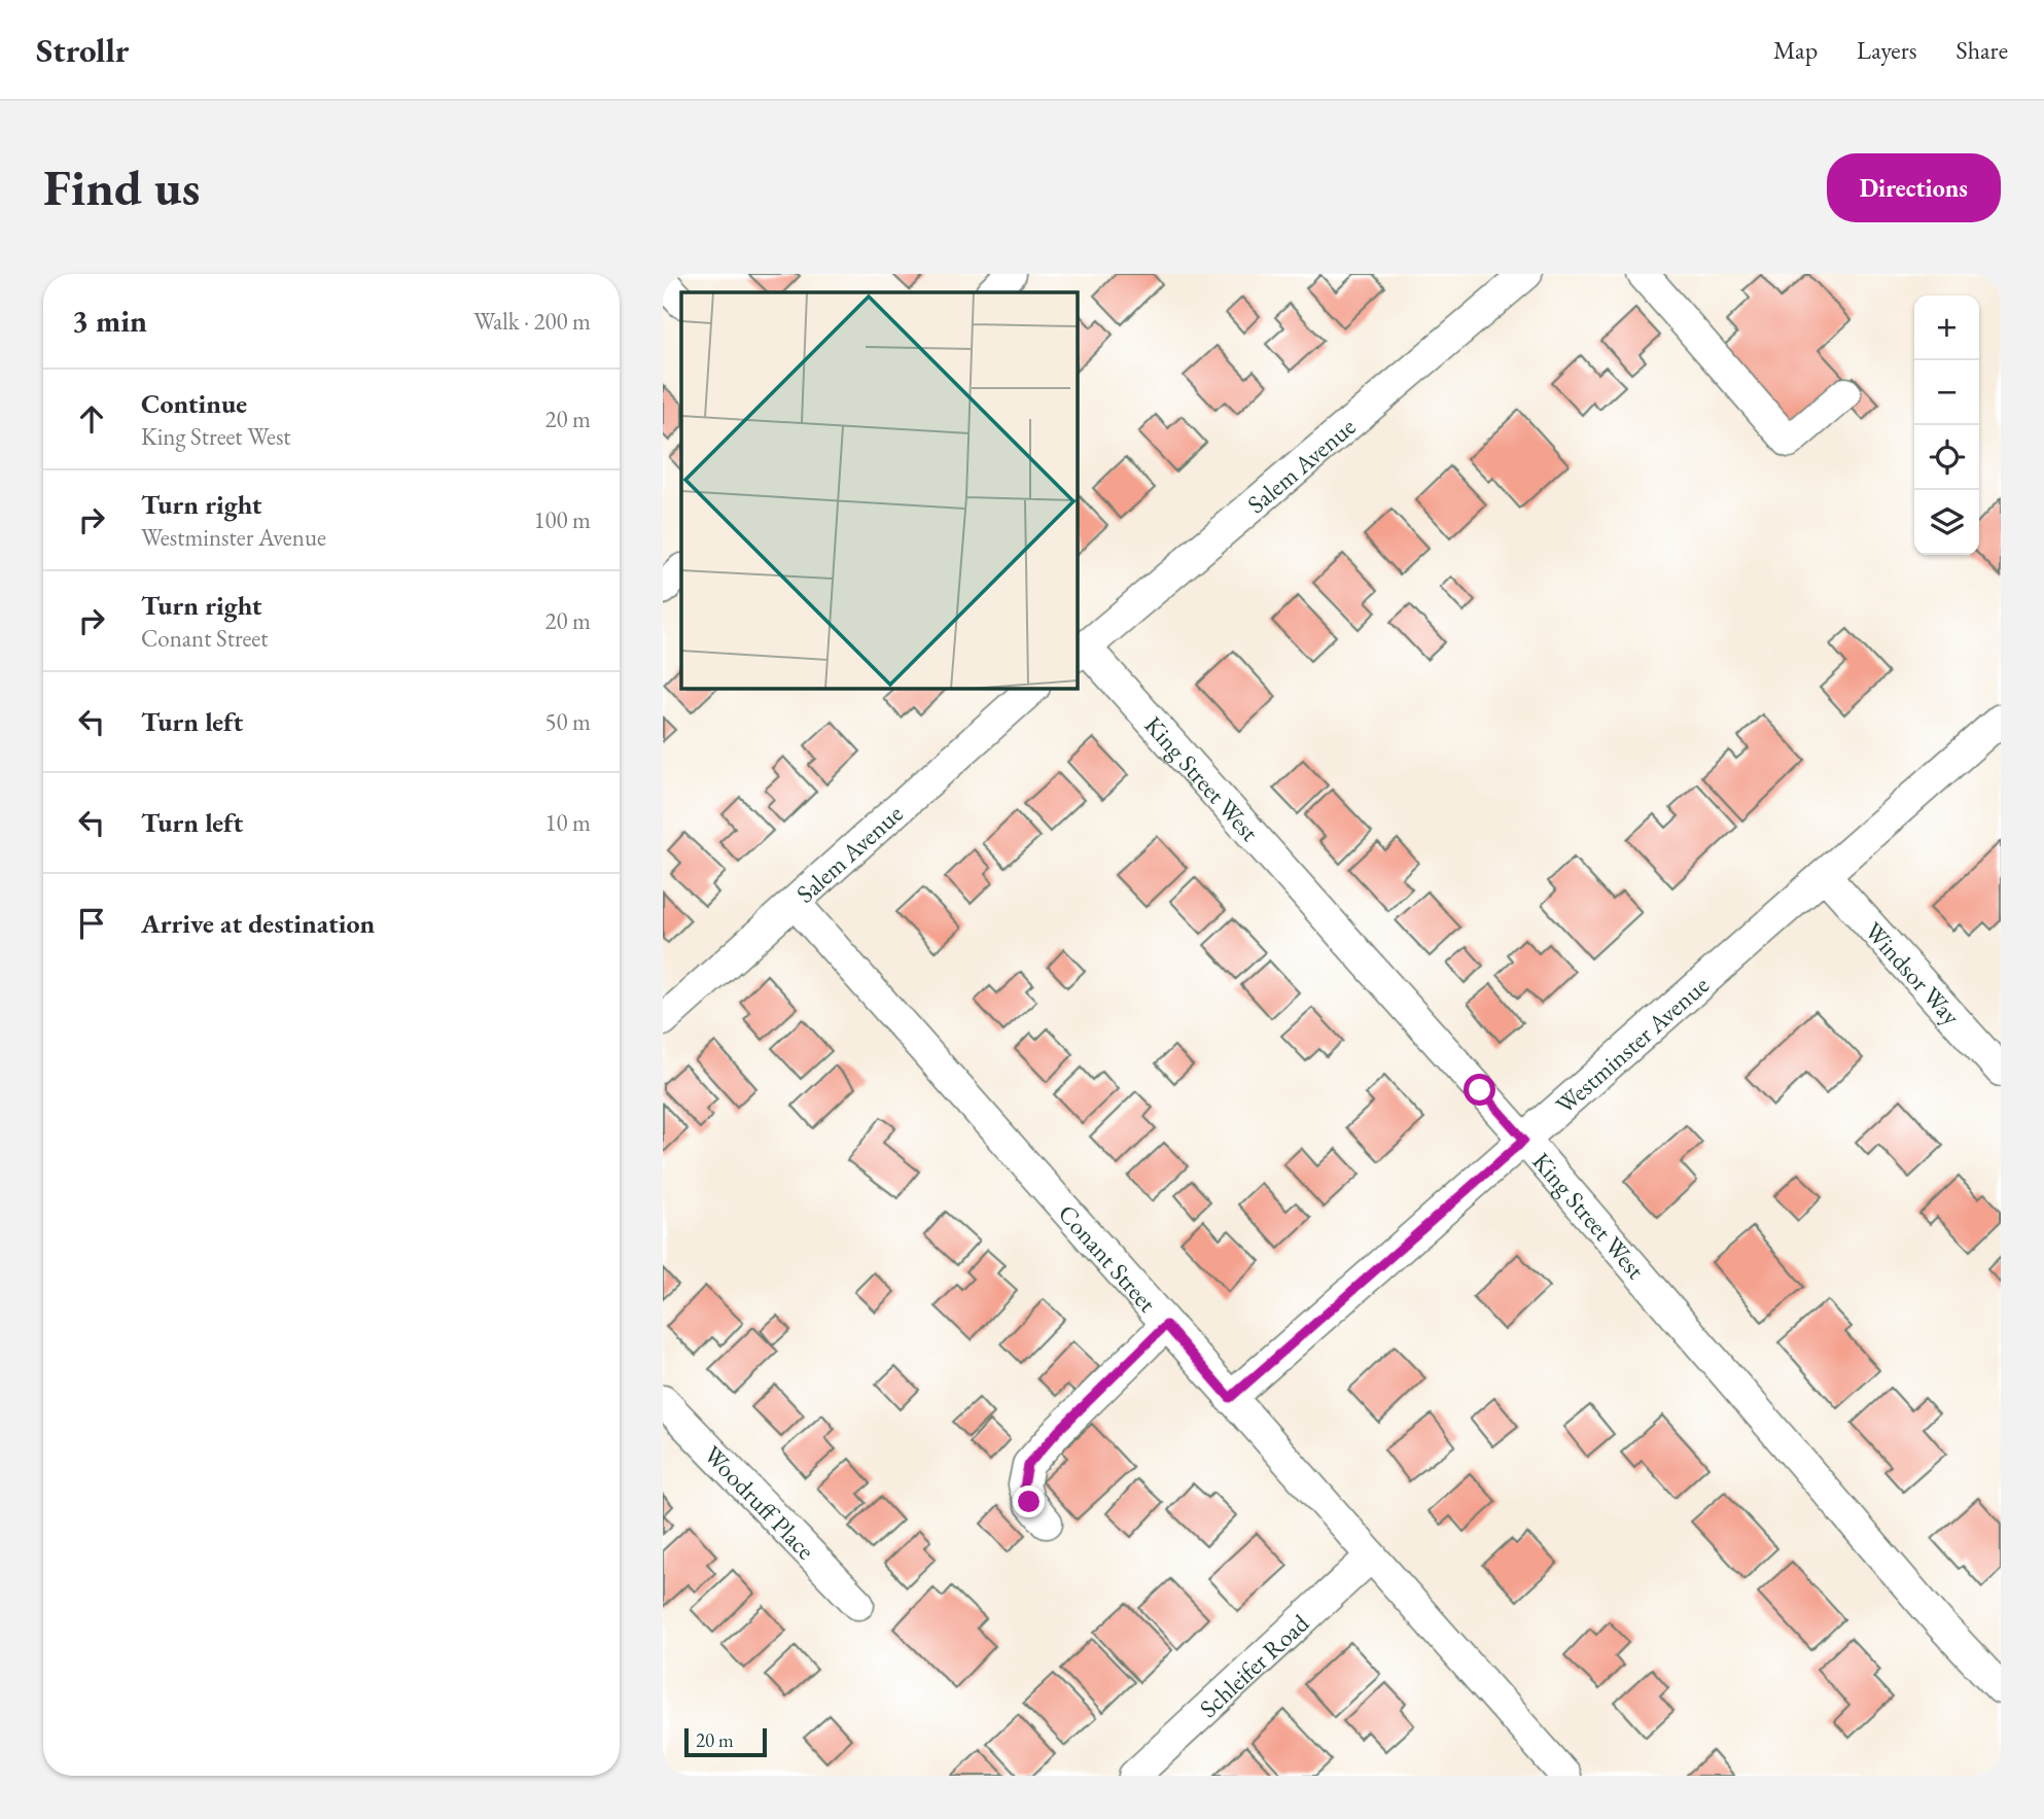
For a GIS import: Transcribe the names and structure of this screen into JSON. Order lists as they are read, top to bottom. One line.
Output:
{"streets":{"street":["Salem Avenue","King Street West","Windsor Way","Westminster Avenue","Conant Street","Woodruff Place","Schleifer Road"]},"crossings":[["Salem Avenue","King Street West"],["Salem Avenue","Conant Street"],["King Street West","Westminster Avenue"],["Windsor Way","Westminster Avenue"],["Westminster Avenue","Conant Street"],["Conant Street","Schleifer Road"]],"scale_bar":"20 m","page":{"header":"Strollr","nav":["Map","Layers","Share"],"buttons":"Directions","title":"Find us","heading":["3 min","Walk · 200 m"],"map_buttons":["+","−"],"list":[["Continue","King Street West","20 m"],["Turn right","Westminster Avenue","100 m"],["Turn right","Conant Street","20 m"],["Turn left","50 m"],["Turn left","10 m"],"Arrive at destination"],"scale":"20 m"}}
